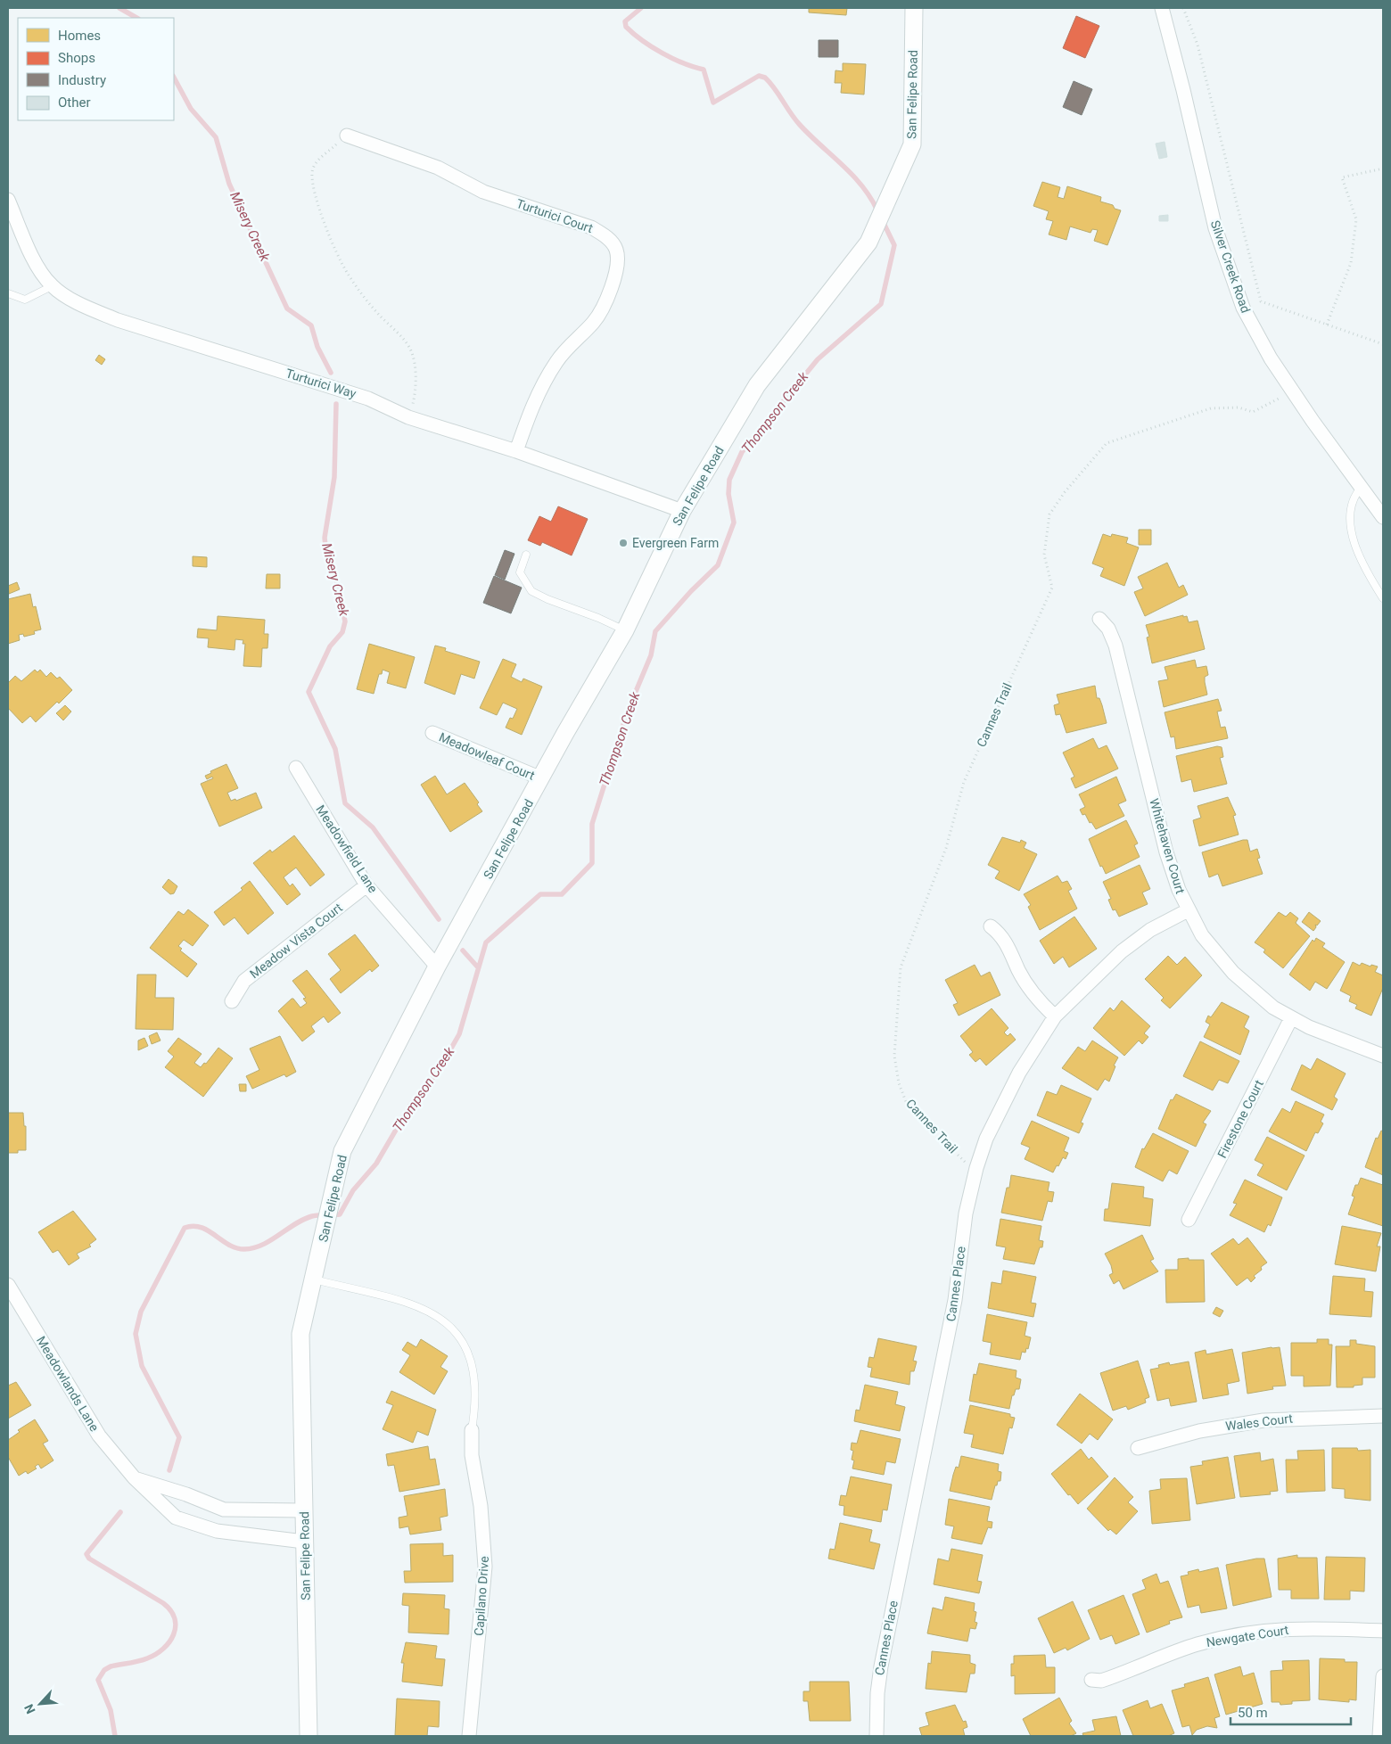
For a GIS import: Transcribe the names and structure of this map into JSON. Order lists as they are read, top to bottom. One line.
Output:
{"streets":{"street":["San Felipe Road","Turturici Court","Silver Creek Road","Turturici Way","Meadowleaf Court","Whitehaven Court","Meadowfield Lane","Meadow Vista Court","Firestone Court","Cannes Place","Meadowlands Lane","Wales Court","Capilano Drive","Newgate Court"],"path":["Cannes Trail"]},"crossings":[["San Felipe Road","Turturici Way"],["San Felipe Road","Meadowleaf Court"],["San Felipe Road","Meadowfield Lane"],["San Felipe Road","Meadowlands Lane"],["Turturici Court","Turturici Way"],["Silver Creek Road","Cannes Trail"],["Cannes Trail","Cannes Place"],["Whitehaven Court","Firestone Court"],["Whitehaven Court","Cannes Place"],["Meadowfield Lane","Meadow Vista Court"]],"water":["Misery Creek","Thompson Creek"],"places":["Evergreen Farm"],"legend":["Homes","Shops","Industry","Other"],"scale_bar":"50 m","north":"bottom left"}
